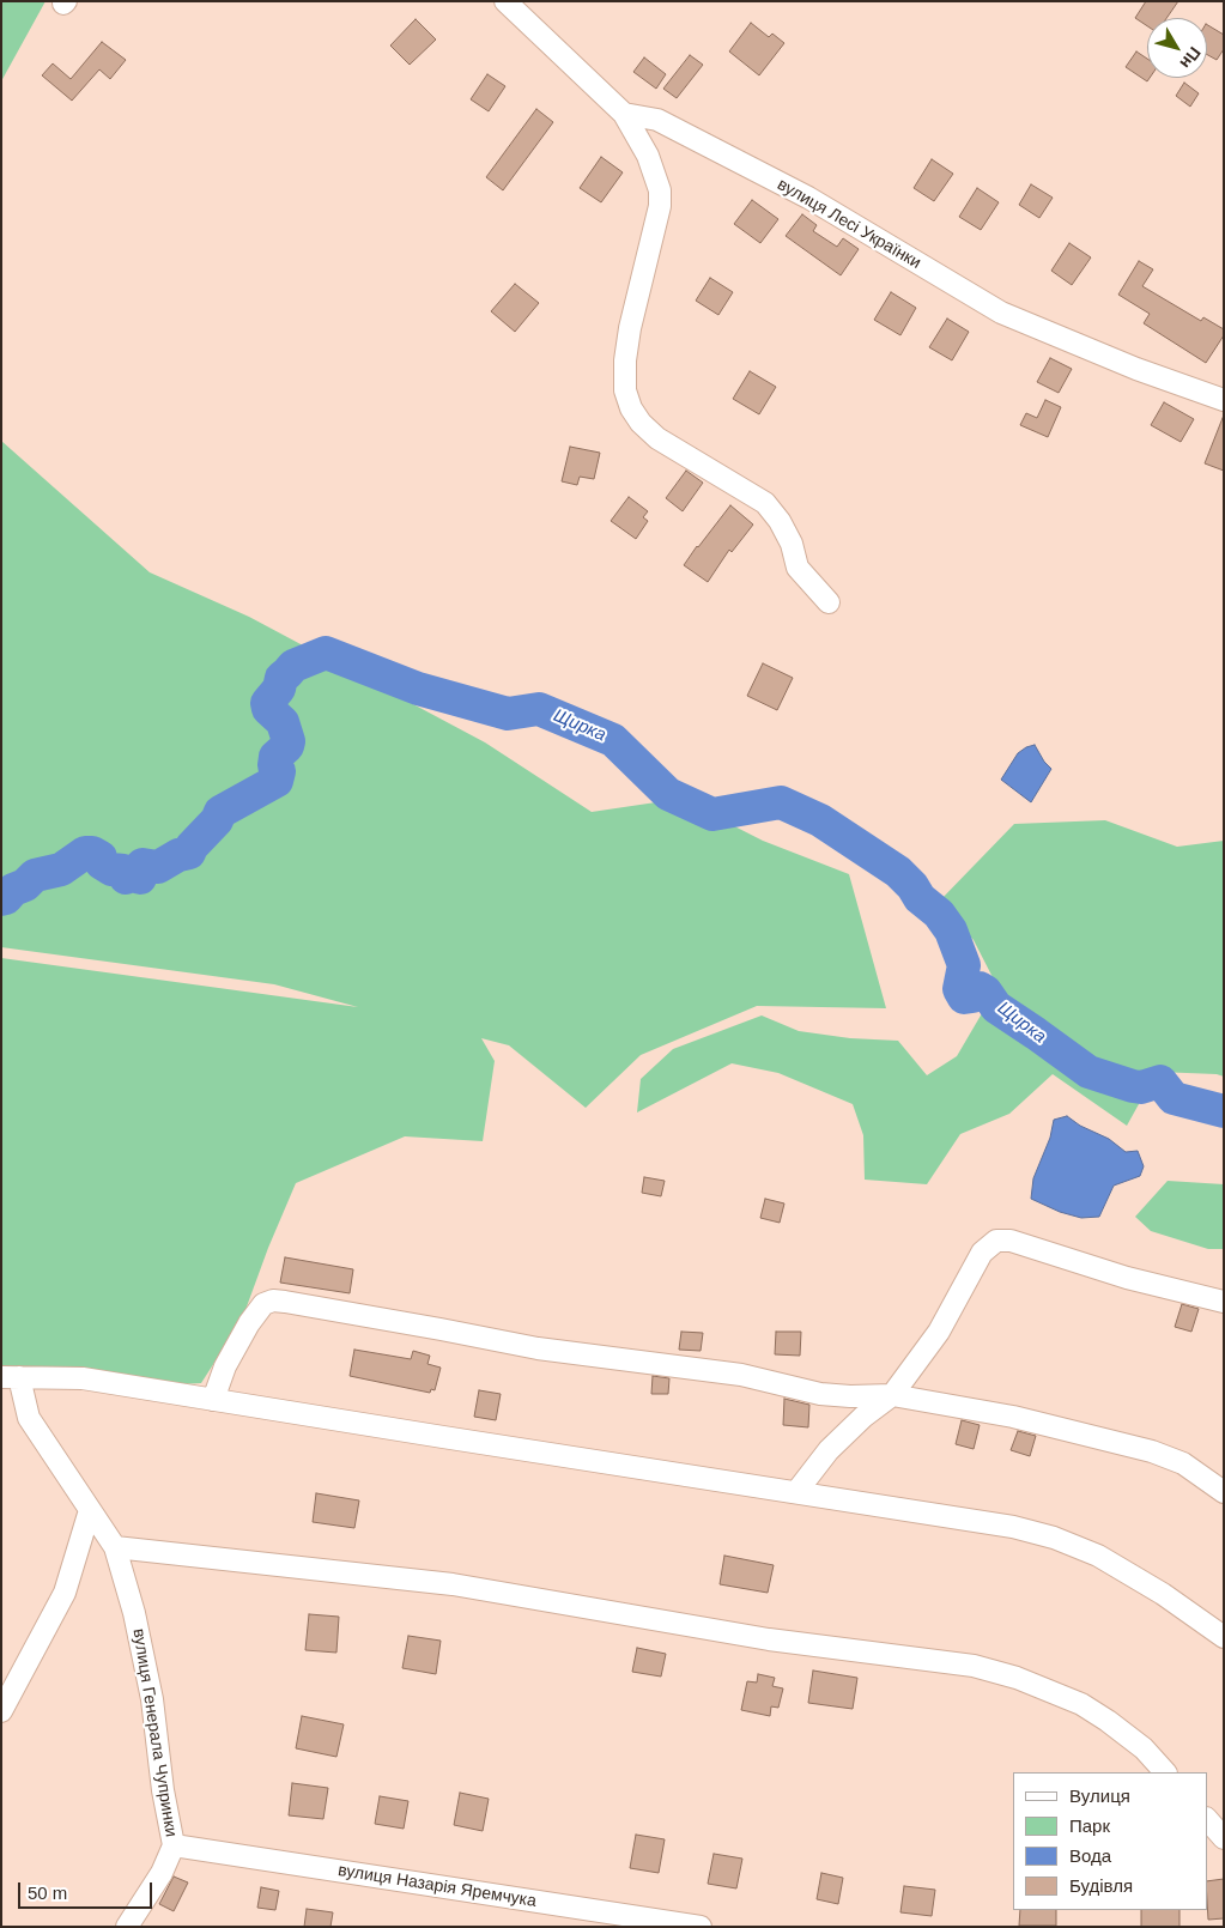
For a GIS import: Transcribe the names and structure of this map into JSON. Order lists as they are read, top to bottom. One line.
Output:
{"streets":{"street":["вулиця Лесі Українки","вулиця Генерала Чупринки","вулиця Назарія Яремчука"]},"crossings":[["вулиця Генерала Чупринки","вулиця Назарія Яремчука"]],"water":["Щирка"],"legend":["Вулиця","Парк","Вода","Будівля"],"scale_bar":"50 m","north":"bottom right"}
